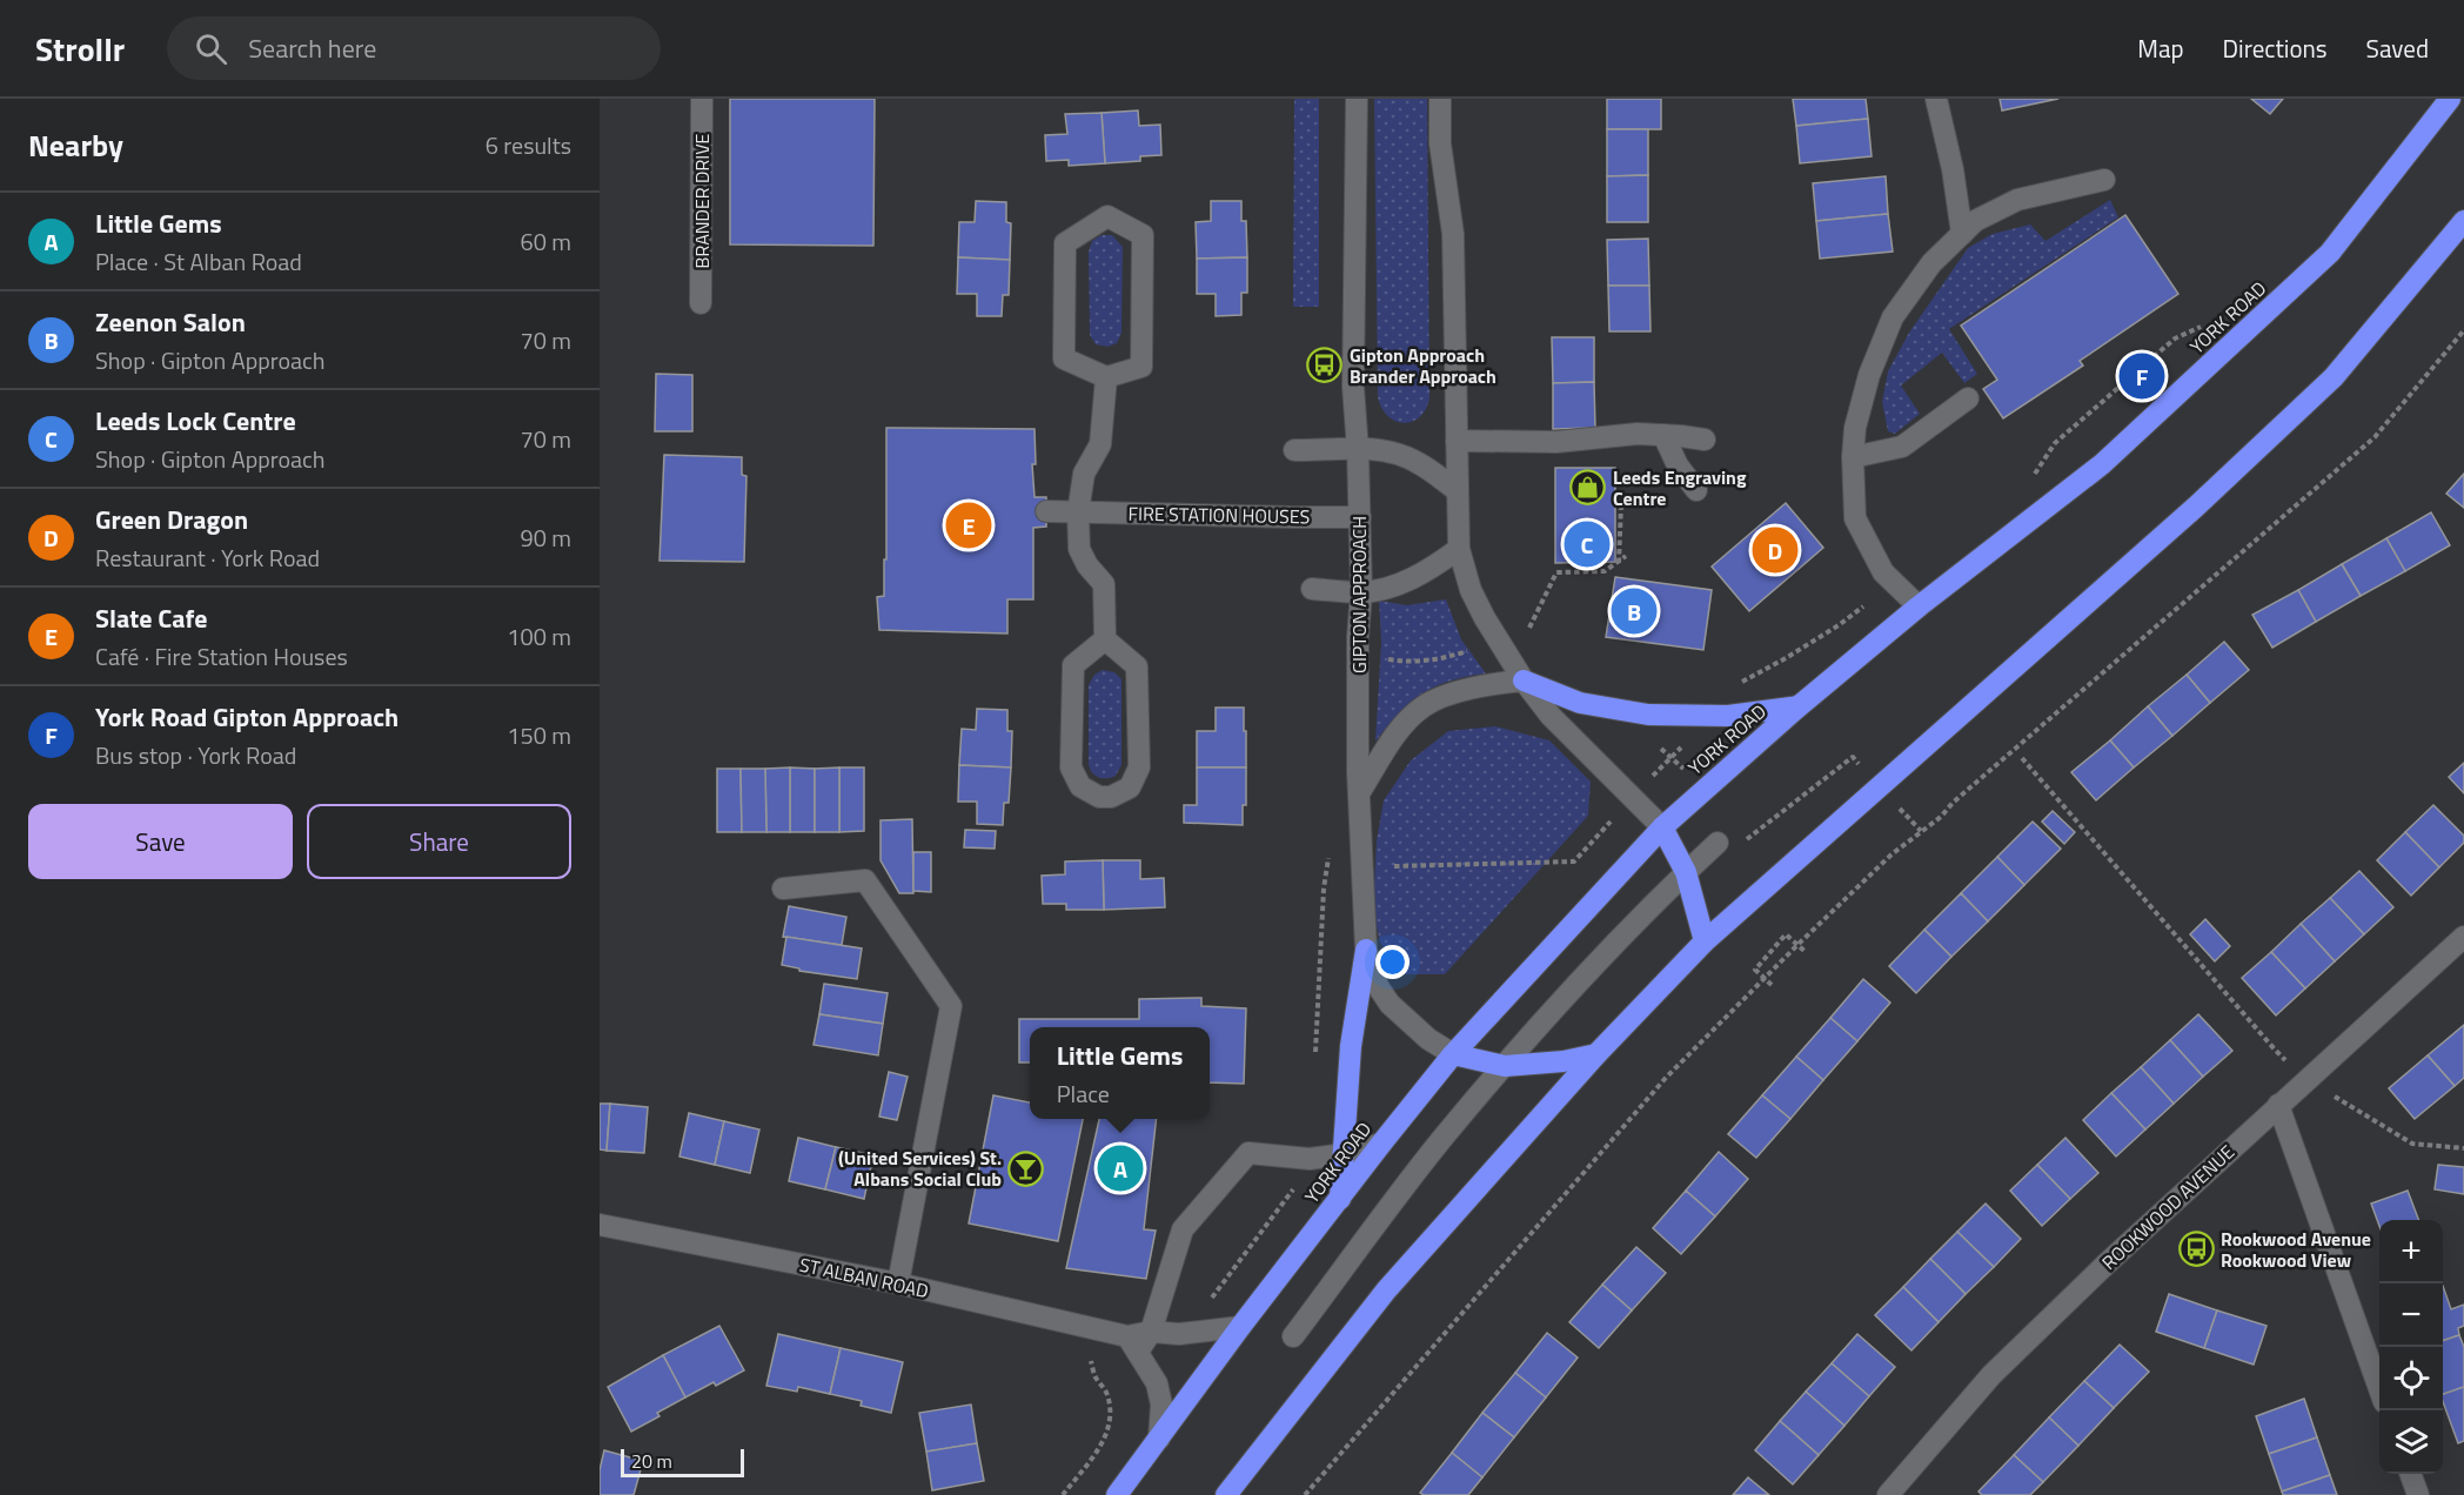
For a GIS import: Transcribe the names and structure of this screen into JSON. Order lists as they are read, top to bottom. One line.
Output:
{"streets":{"highway":["YORK ROAD"],"street":["BRANDER DRIVE","FIRE STATION HOUSES","GIPTON APPROACH","ROOKWOOD AVENUE","ST ALBAN ROAD"]},"crossings":[["YORK ROAD","GIPTON APPROACH"],["YORK ROAD","ST ALBAN ROAD"],["FIRE STATION HOUSES","GIPTON APPROACH"]],"places":{"bus stop":["Gipton Approach Brander Approach","Rookwood Avenue Rookwood View"],"shop":["Leeds Engraving Centre"],"bar":["(United Services) St. Albans Social Club"]},"scale_bar":"20 m","page":{"header":"Strollr","search":"Search here","nav":["Map","Directions","Saved"],"heading":["Nearby","6 results"],"list":[{"mark":"A","name":"Little Gems","note":"Place · St Alban Road","value":"60 m"},{"mark":"B","name":"Zeenon Salon","note":"Shop · Gipton Approach","value":"70 m"},{"mark":"C","name":"Leeds Lock Centre","note":"Shop · Gipton Approach","value":"70 m"},{"mark":"D","name":"Green Dragon","note":"Restaurant · York Road","value":"90 m"},{"mark":"E","name":"Slate Cafe","note":"Café · Fire Station Houses","value":"100 m"},{"mark":"F","name":"York Road Gipton Approach","note":"Bus stop · York Road","value":"150 m"}],"pins":["F","E","C","D","B","A"],"buttons":["Save","Share"],"popup":["Little Gems","Place"],"map_buttons":["+","−"],"scale":"20 m"}}
